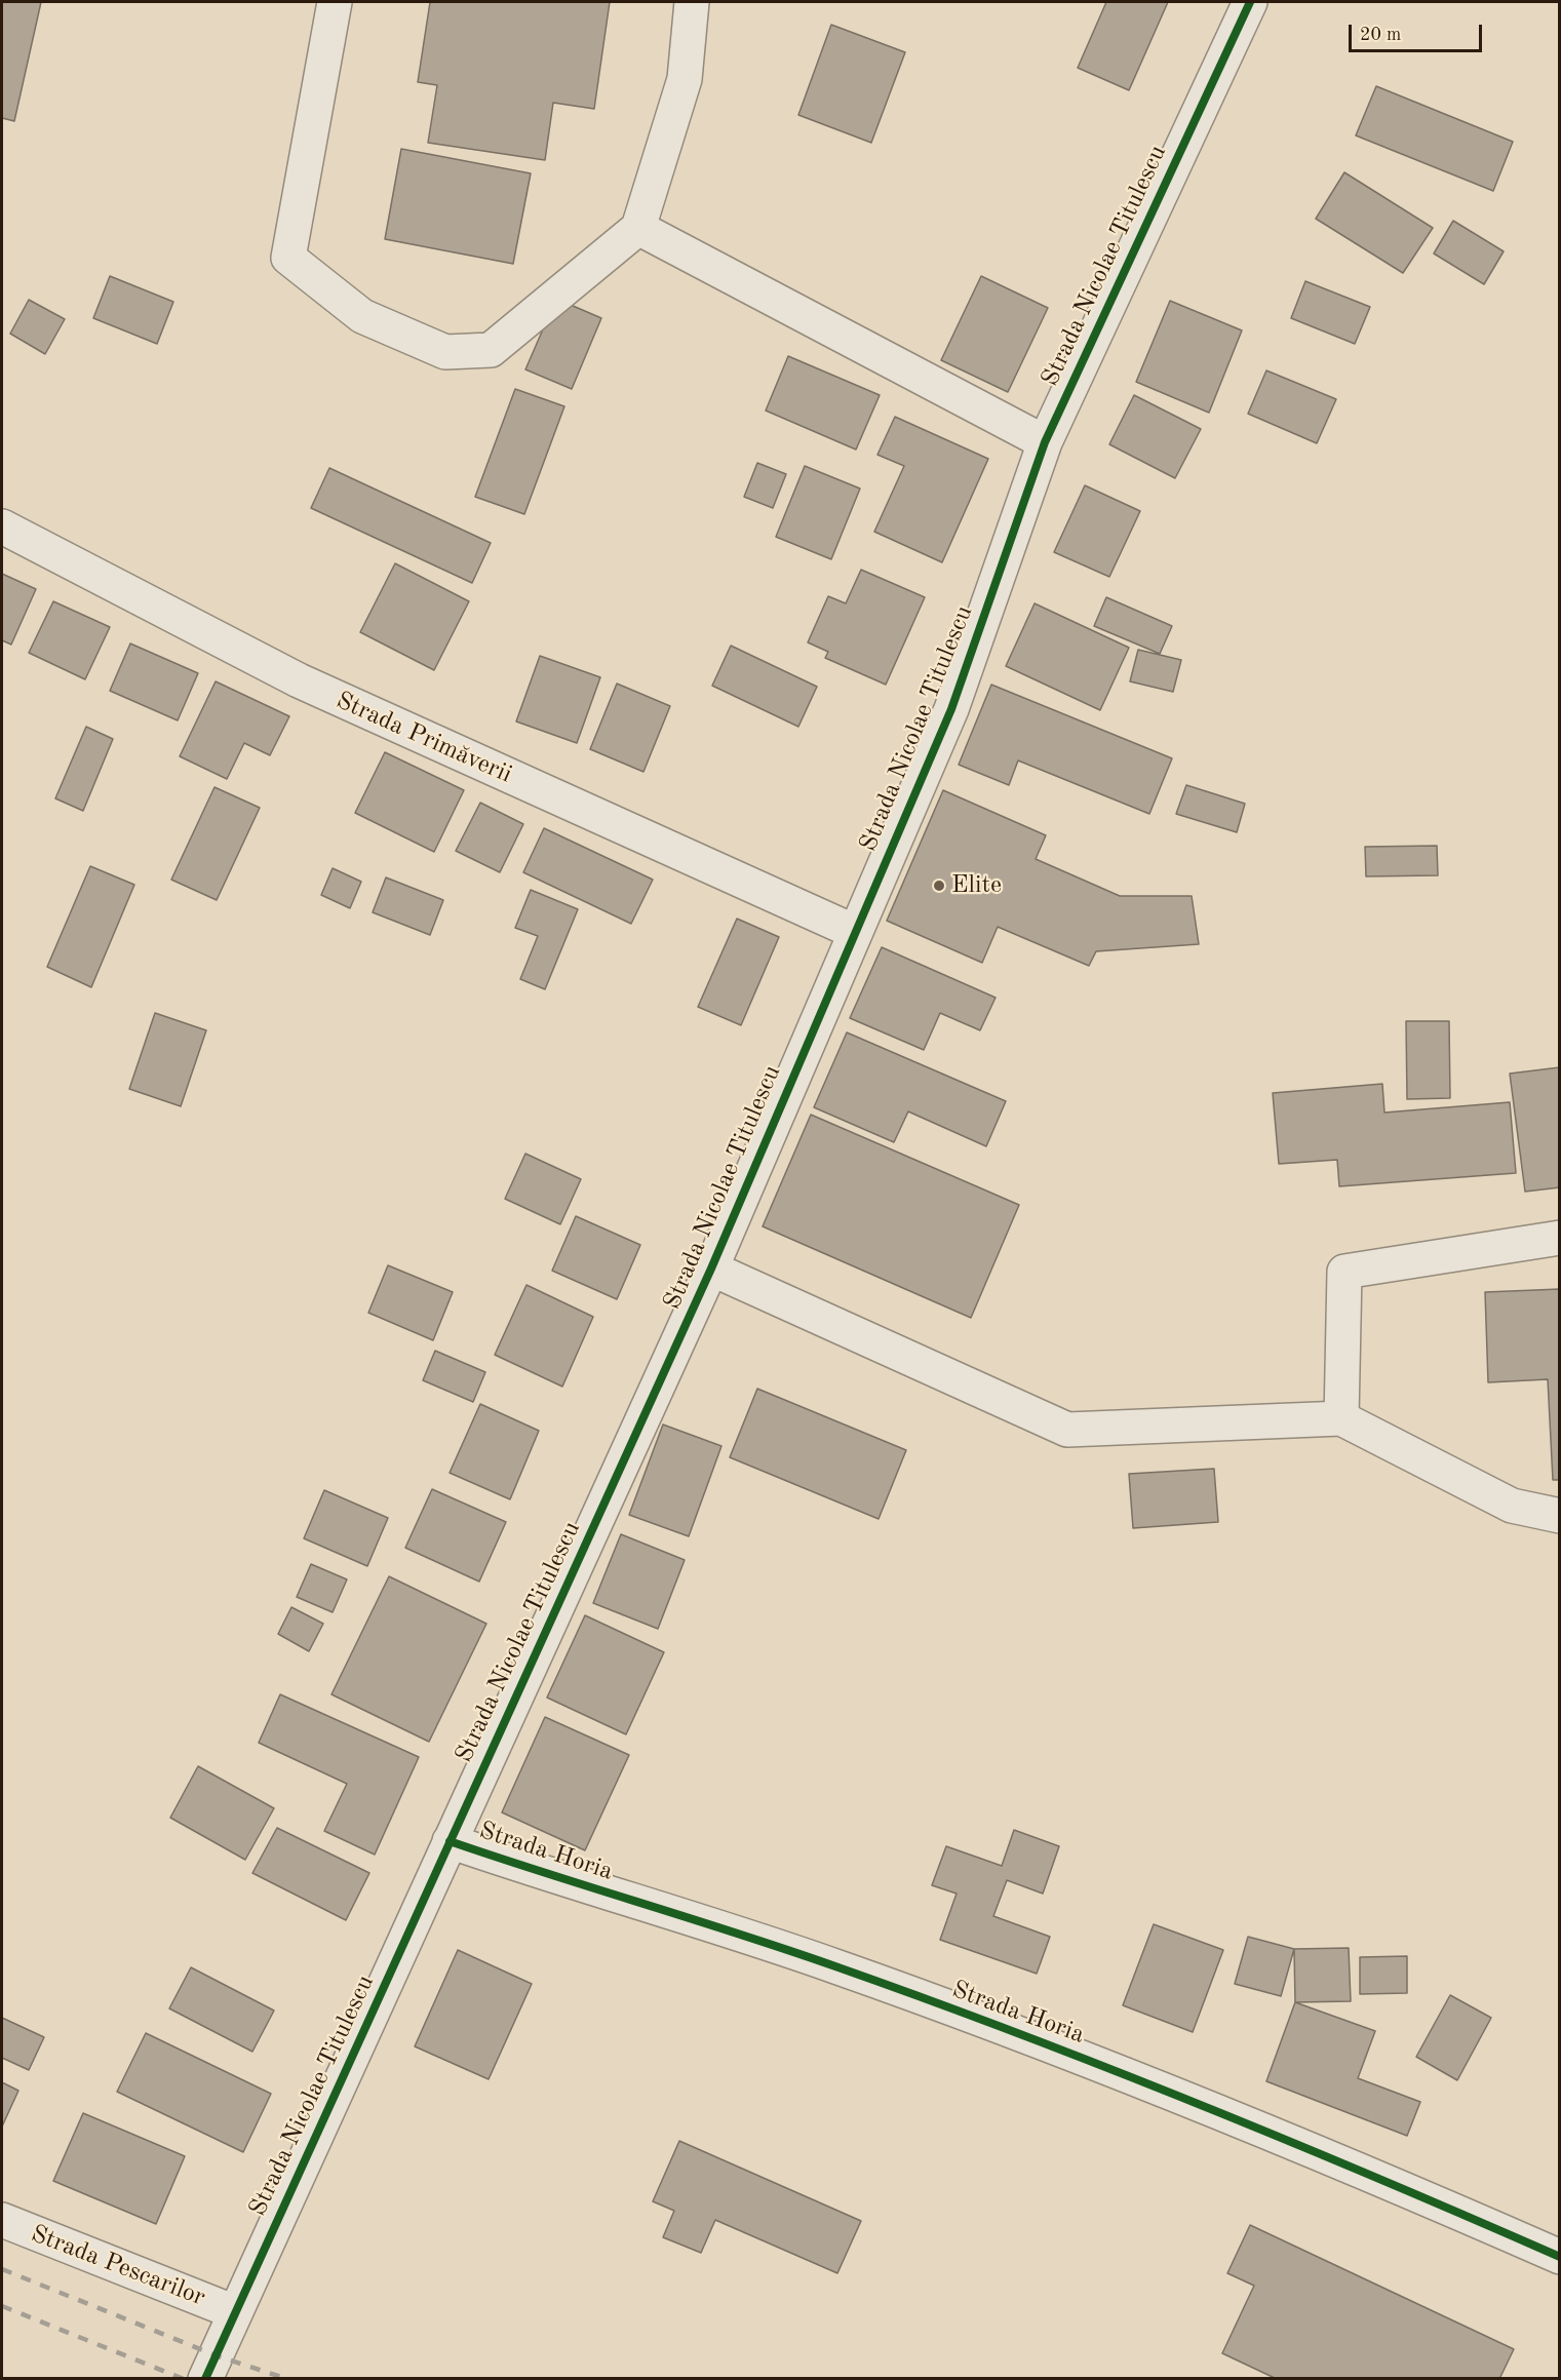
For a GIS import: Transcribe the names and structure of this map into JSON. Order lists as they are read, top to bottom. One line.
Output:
{"streets":{"street":["Strada Nicolae Titulescu","Strada Primăverii","Strada Horia","Strada Pescarilor"]},"crossings":[["Strada Nicolae Titulescu","Strada Primăverii"],["Strada Nicolae Titulescu","Strada Horia"],["Strada Nicolae Titulescu","Strada Pescarilor"]],"places":["Elite"],"scale_bar":"20 m"}
